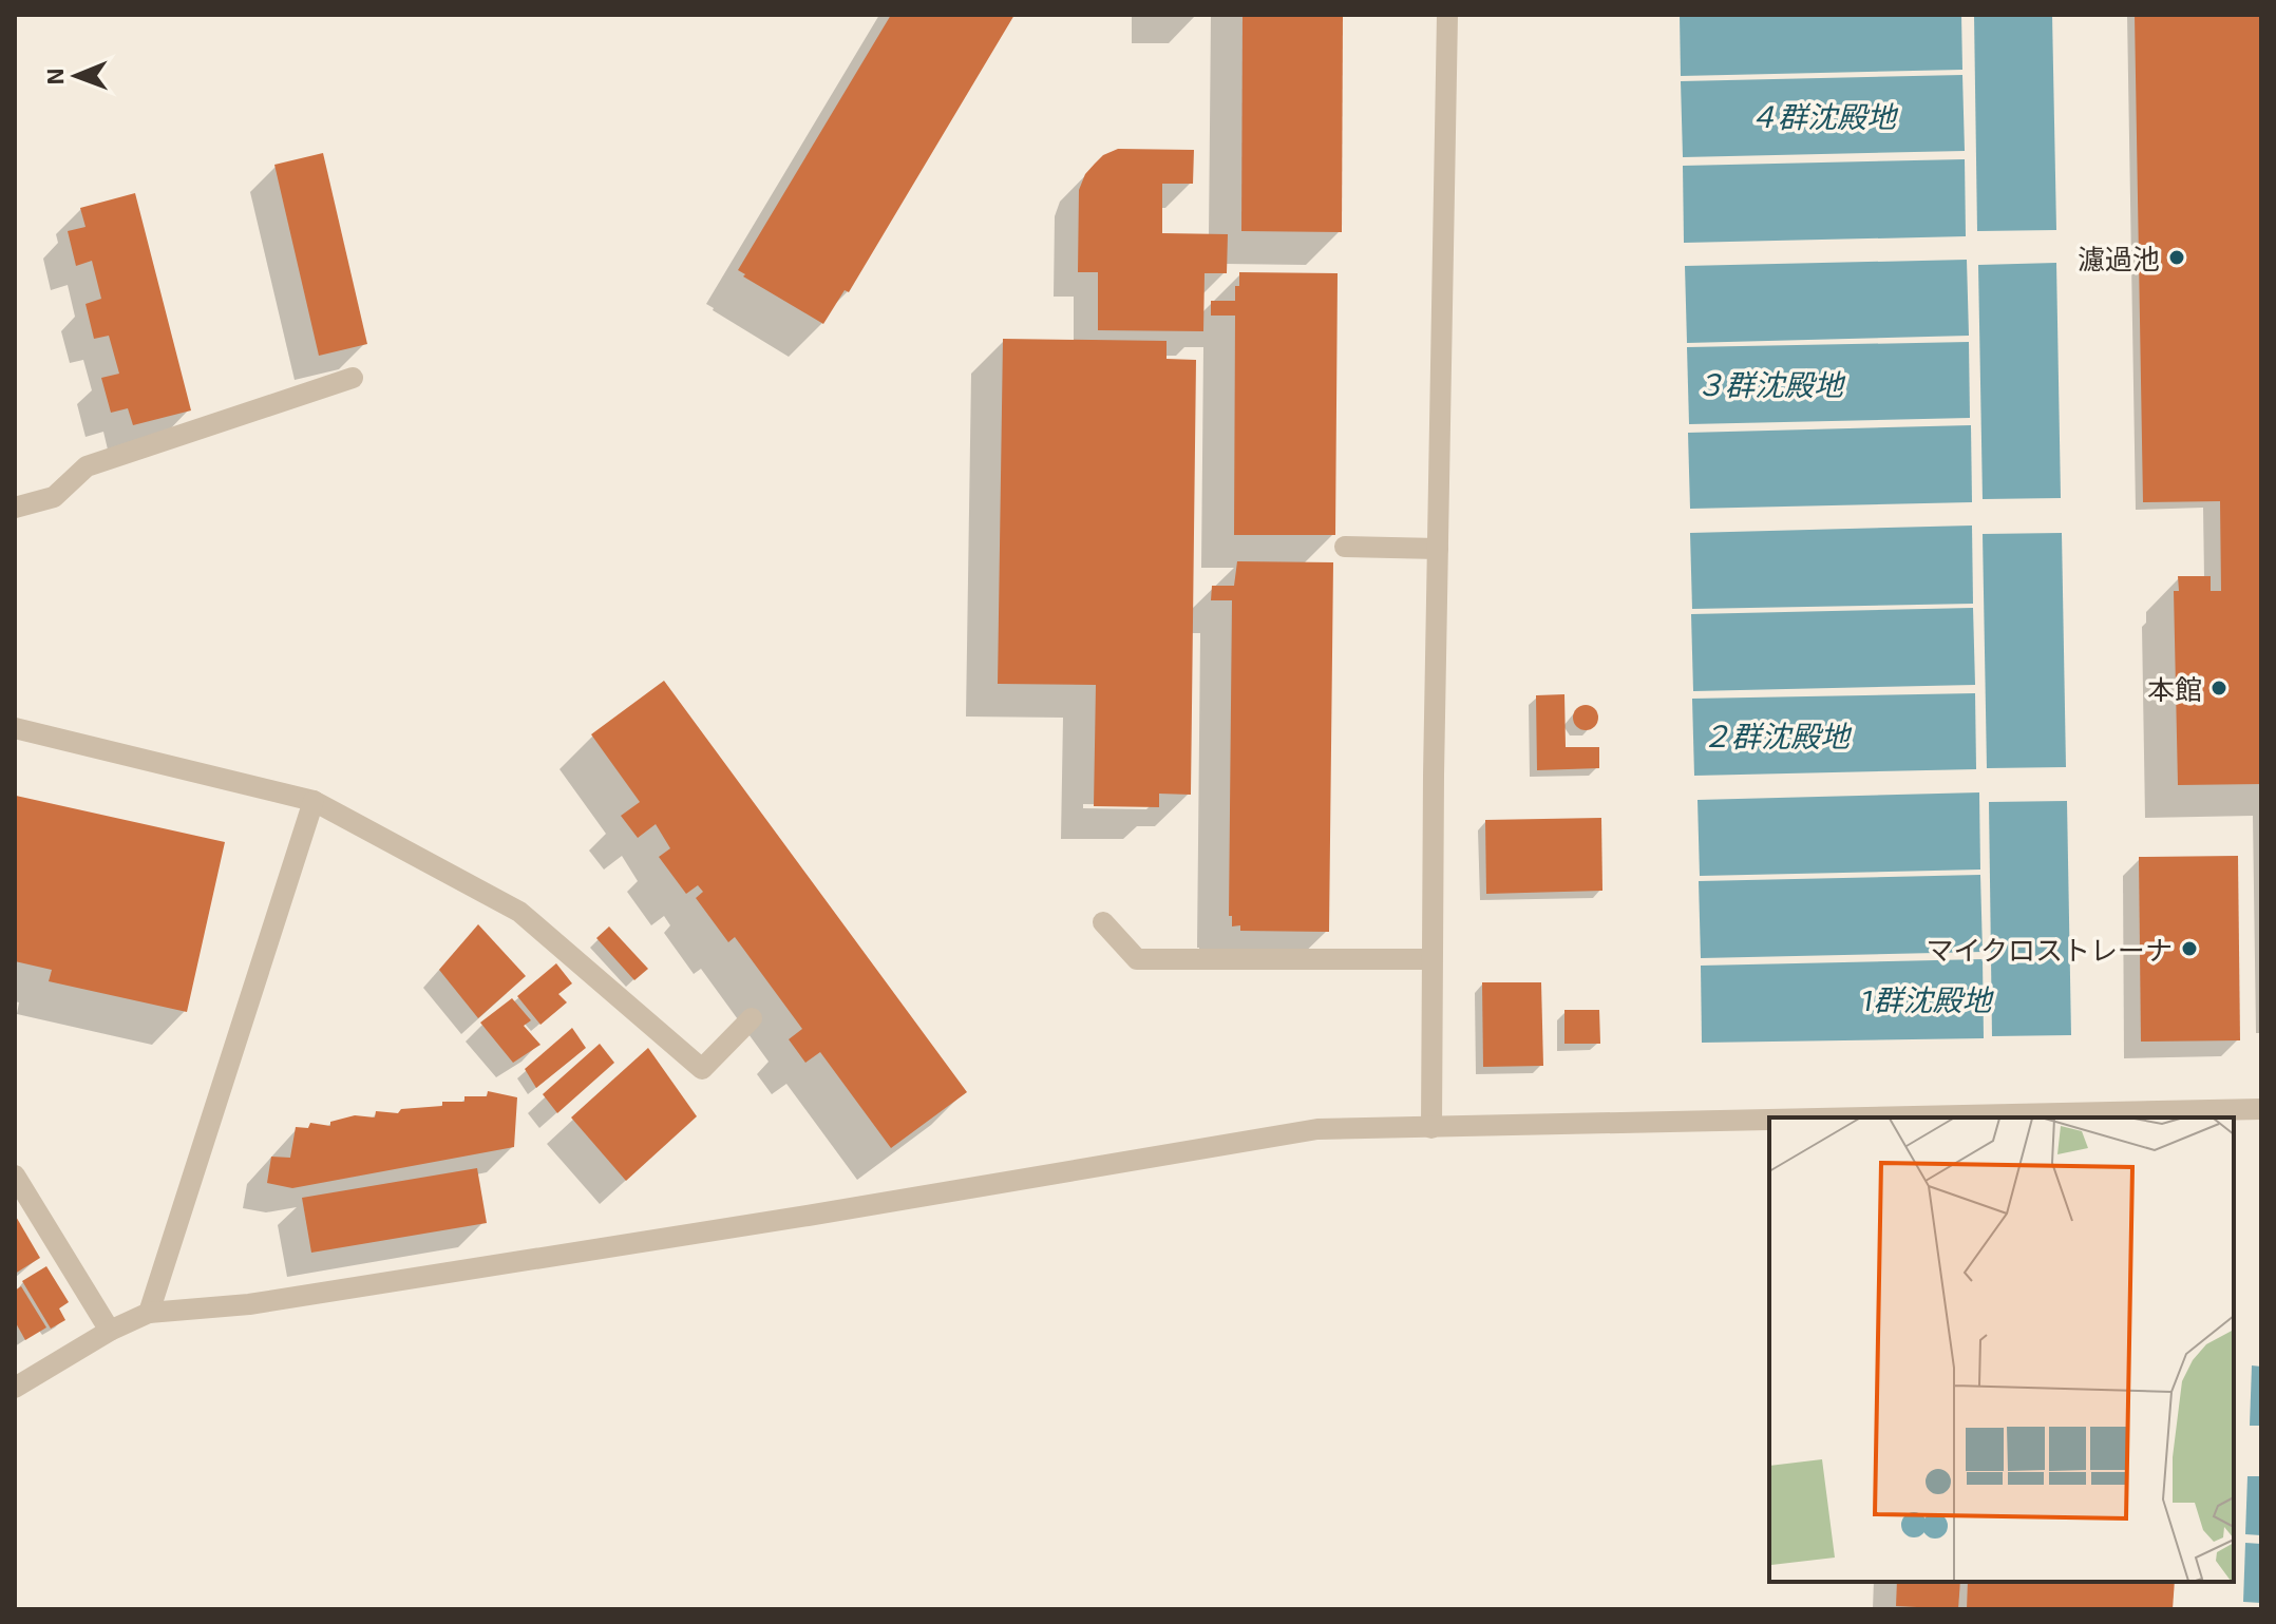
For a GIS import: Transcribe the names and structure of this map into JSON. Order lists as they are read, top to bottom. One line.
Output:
{"water":["４群沈殿地","３群沈殿地","２群沈殿地","1群沈殿地"],"places":["濾過池","本館","マイクロストレーナ"],"north":"left"}
